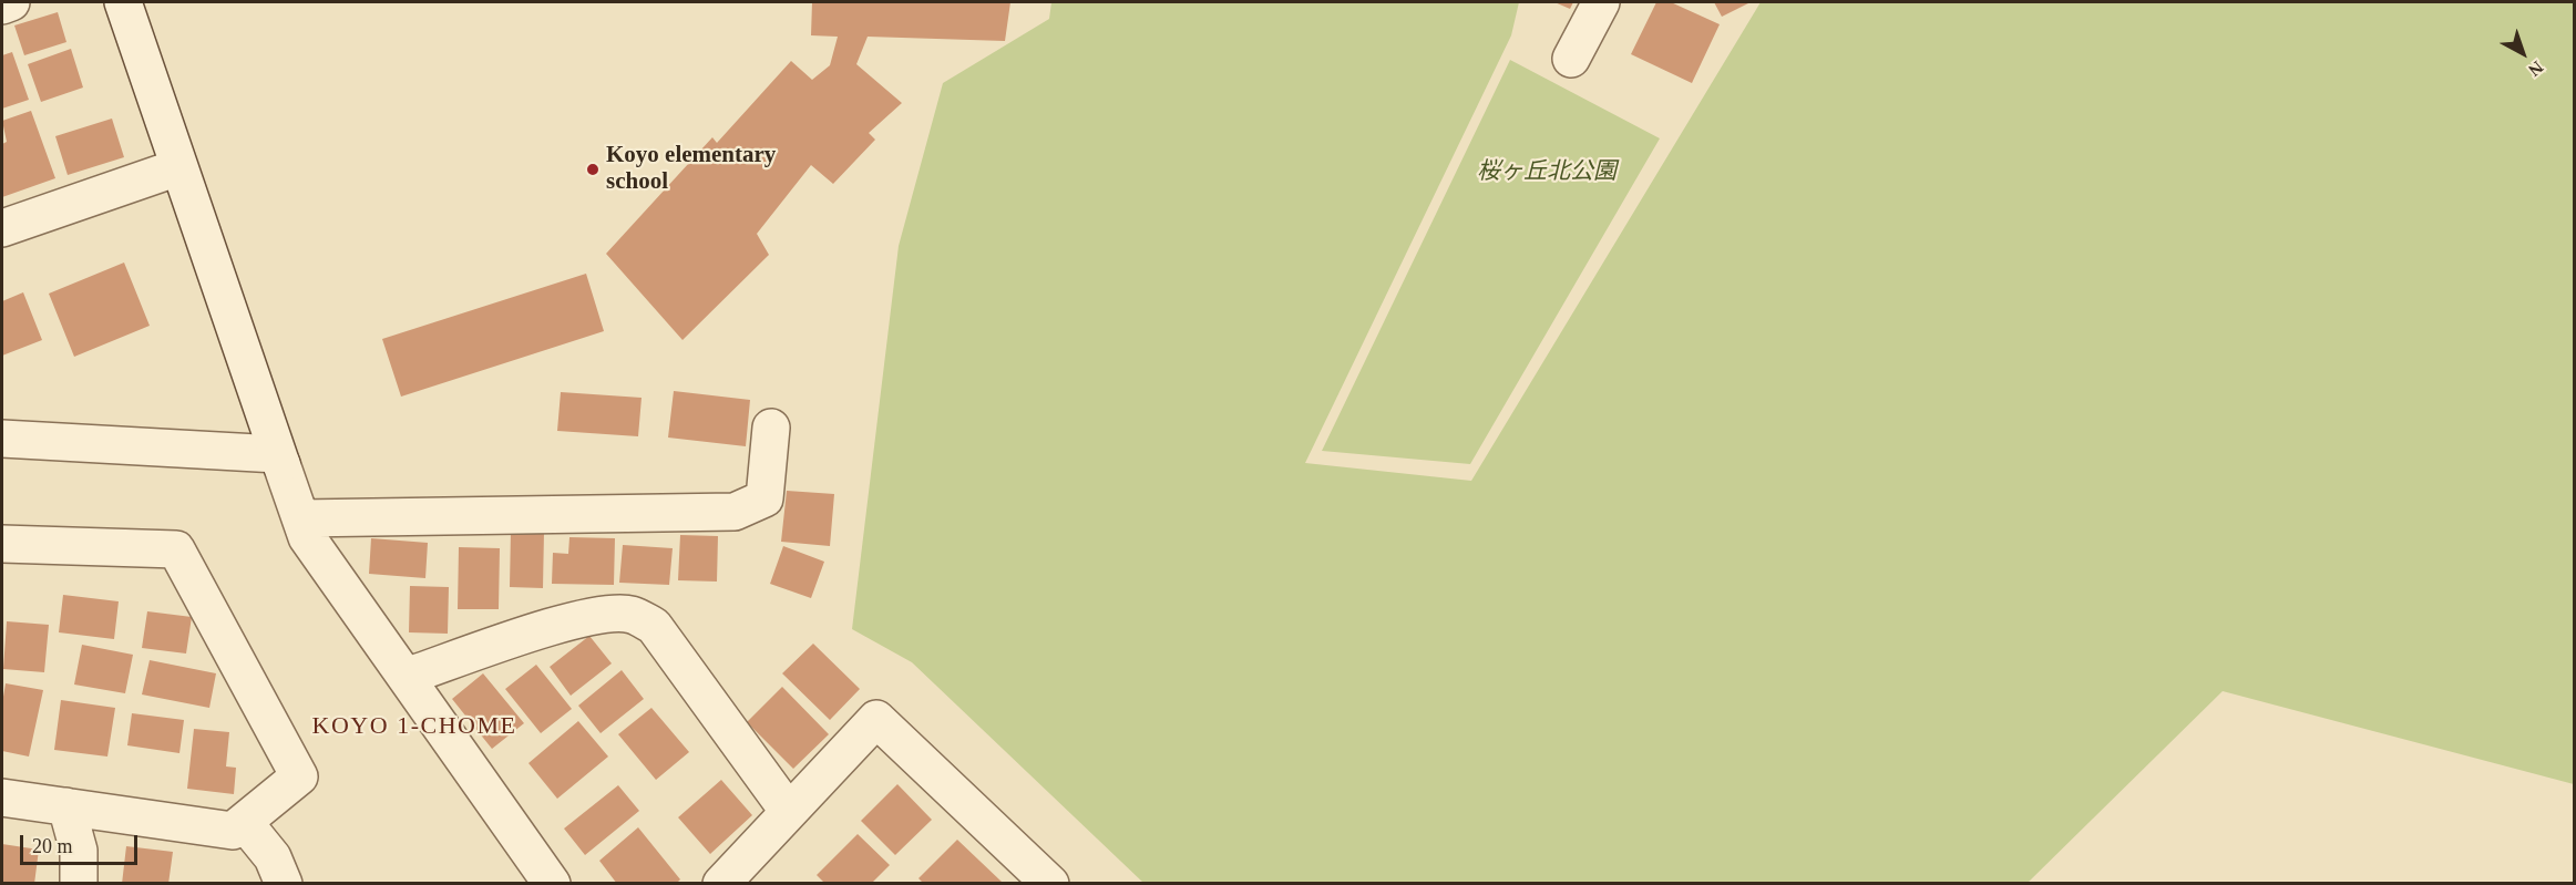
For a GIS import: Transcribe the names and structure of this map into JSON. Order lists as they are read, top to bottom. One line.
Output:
{"districts":["KOYO 1-CHOME"],"parks":["桜ヶ丘北公園"],"places":["Koyo elementary school"],"scale_bar":"20 m","north":"bottom right"}
